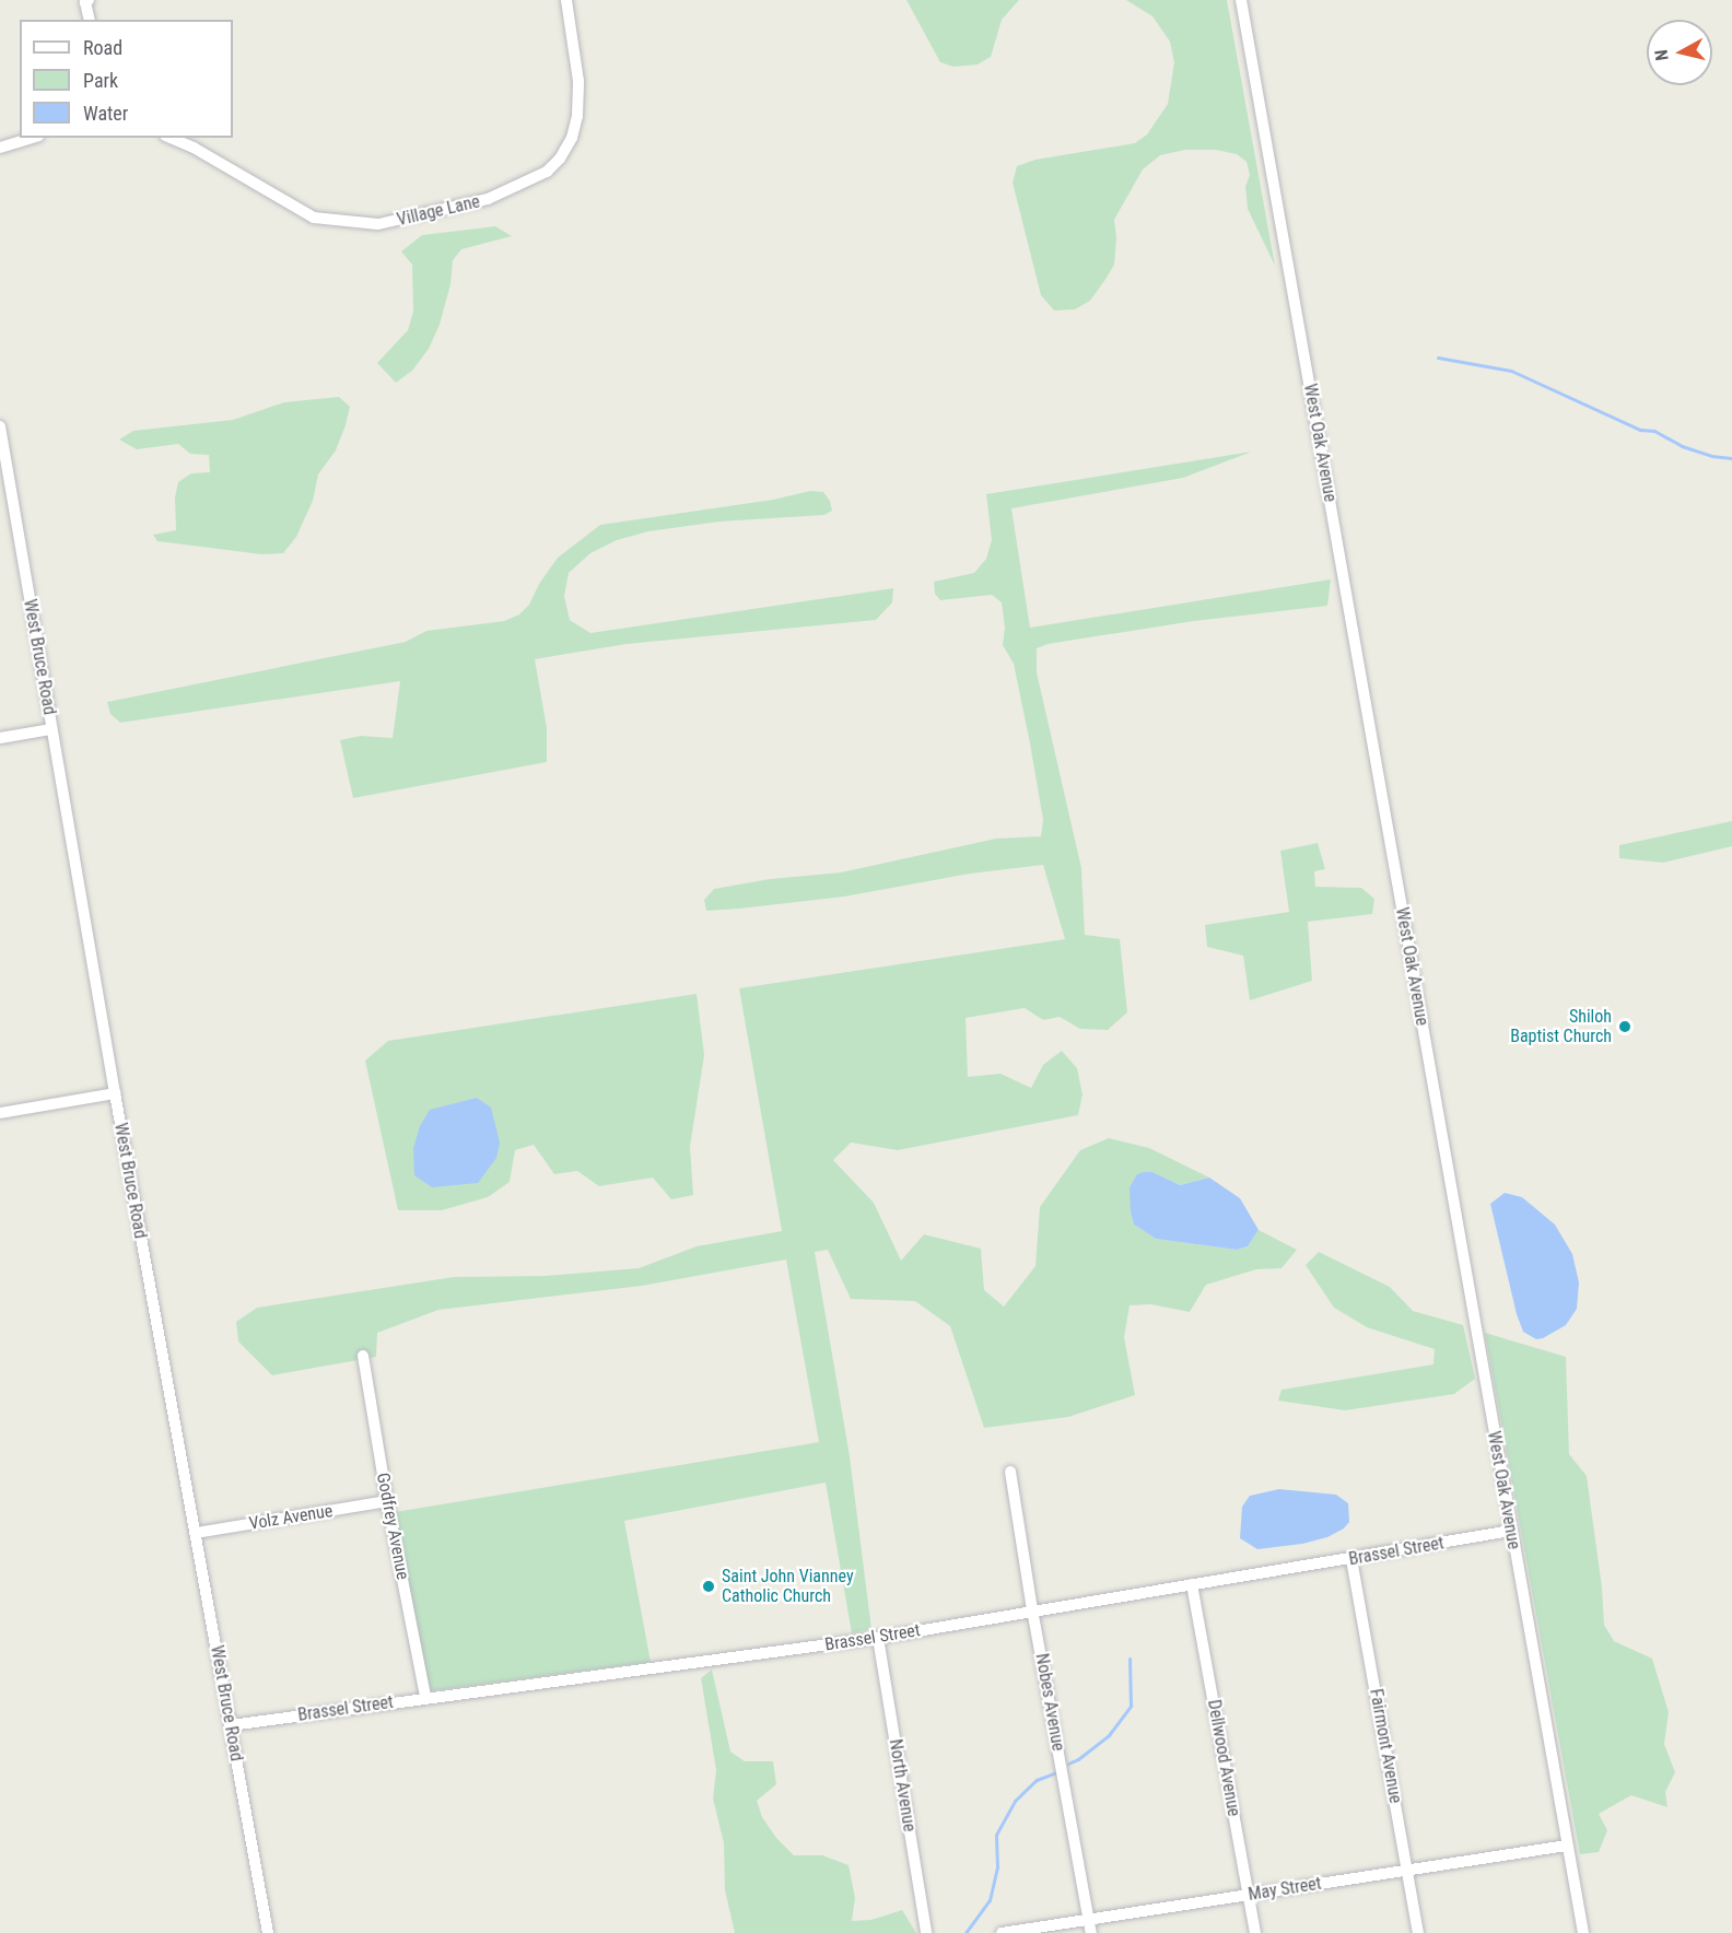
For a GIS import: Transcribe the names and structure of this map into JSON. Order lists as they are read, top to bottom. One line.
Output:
{"streets":{"street":["Village Lane","West Oak Avenue","West Bruce Road","Volz Avenue","Godfrey Avenue","Brassel Street","Nobes Avenue","Fairmont Avenue","Dellwood Avenue","North Avenue","May Street"]},"crossings":[["West Oak Avenue","Brassel Street"],["West Oak Avenue","May Street"],["West Bruce Road","Volz Avenue"],["West Bruce Road","Brassel Street"],["Volz Avenue","Godfrey Avenue"],["Godfrey Avenue","Brassel Street"],["Brassel Street","Nobes Avenue"],["Brassel Street","Fairmont Avenue"],["Brassel Street","Dellwood Avenue"],["Brassel Street","North Avenue"],["Nobes Avenue","May Street"],["Fairmont Avenue","May Street"],["Dellwood Avenue","May Street"]],"places":["Shiloh Baptist Church","Saint John Vianney Catholic Church"],"legend":["Road","Park","Water"],"north":"left"}
